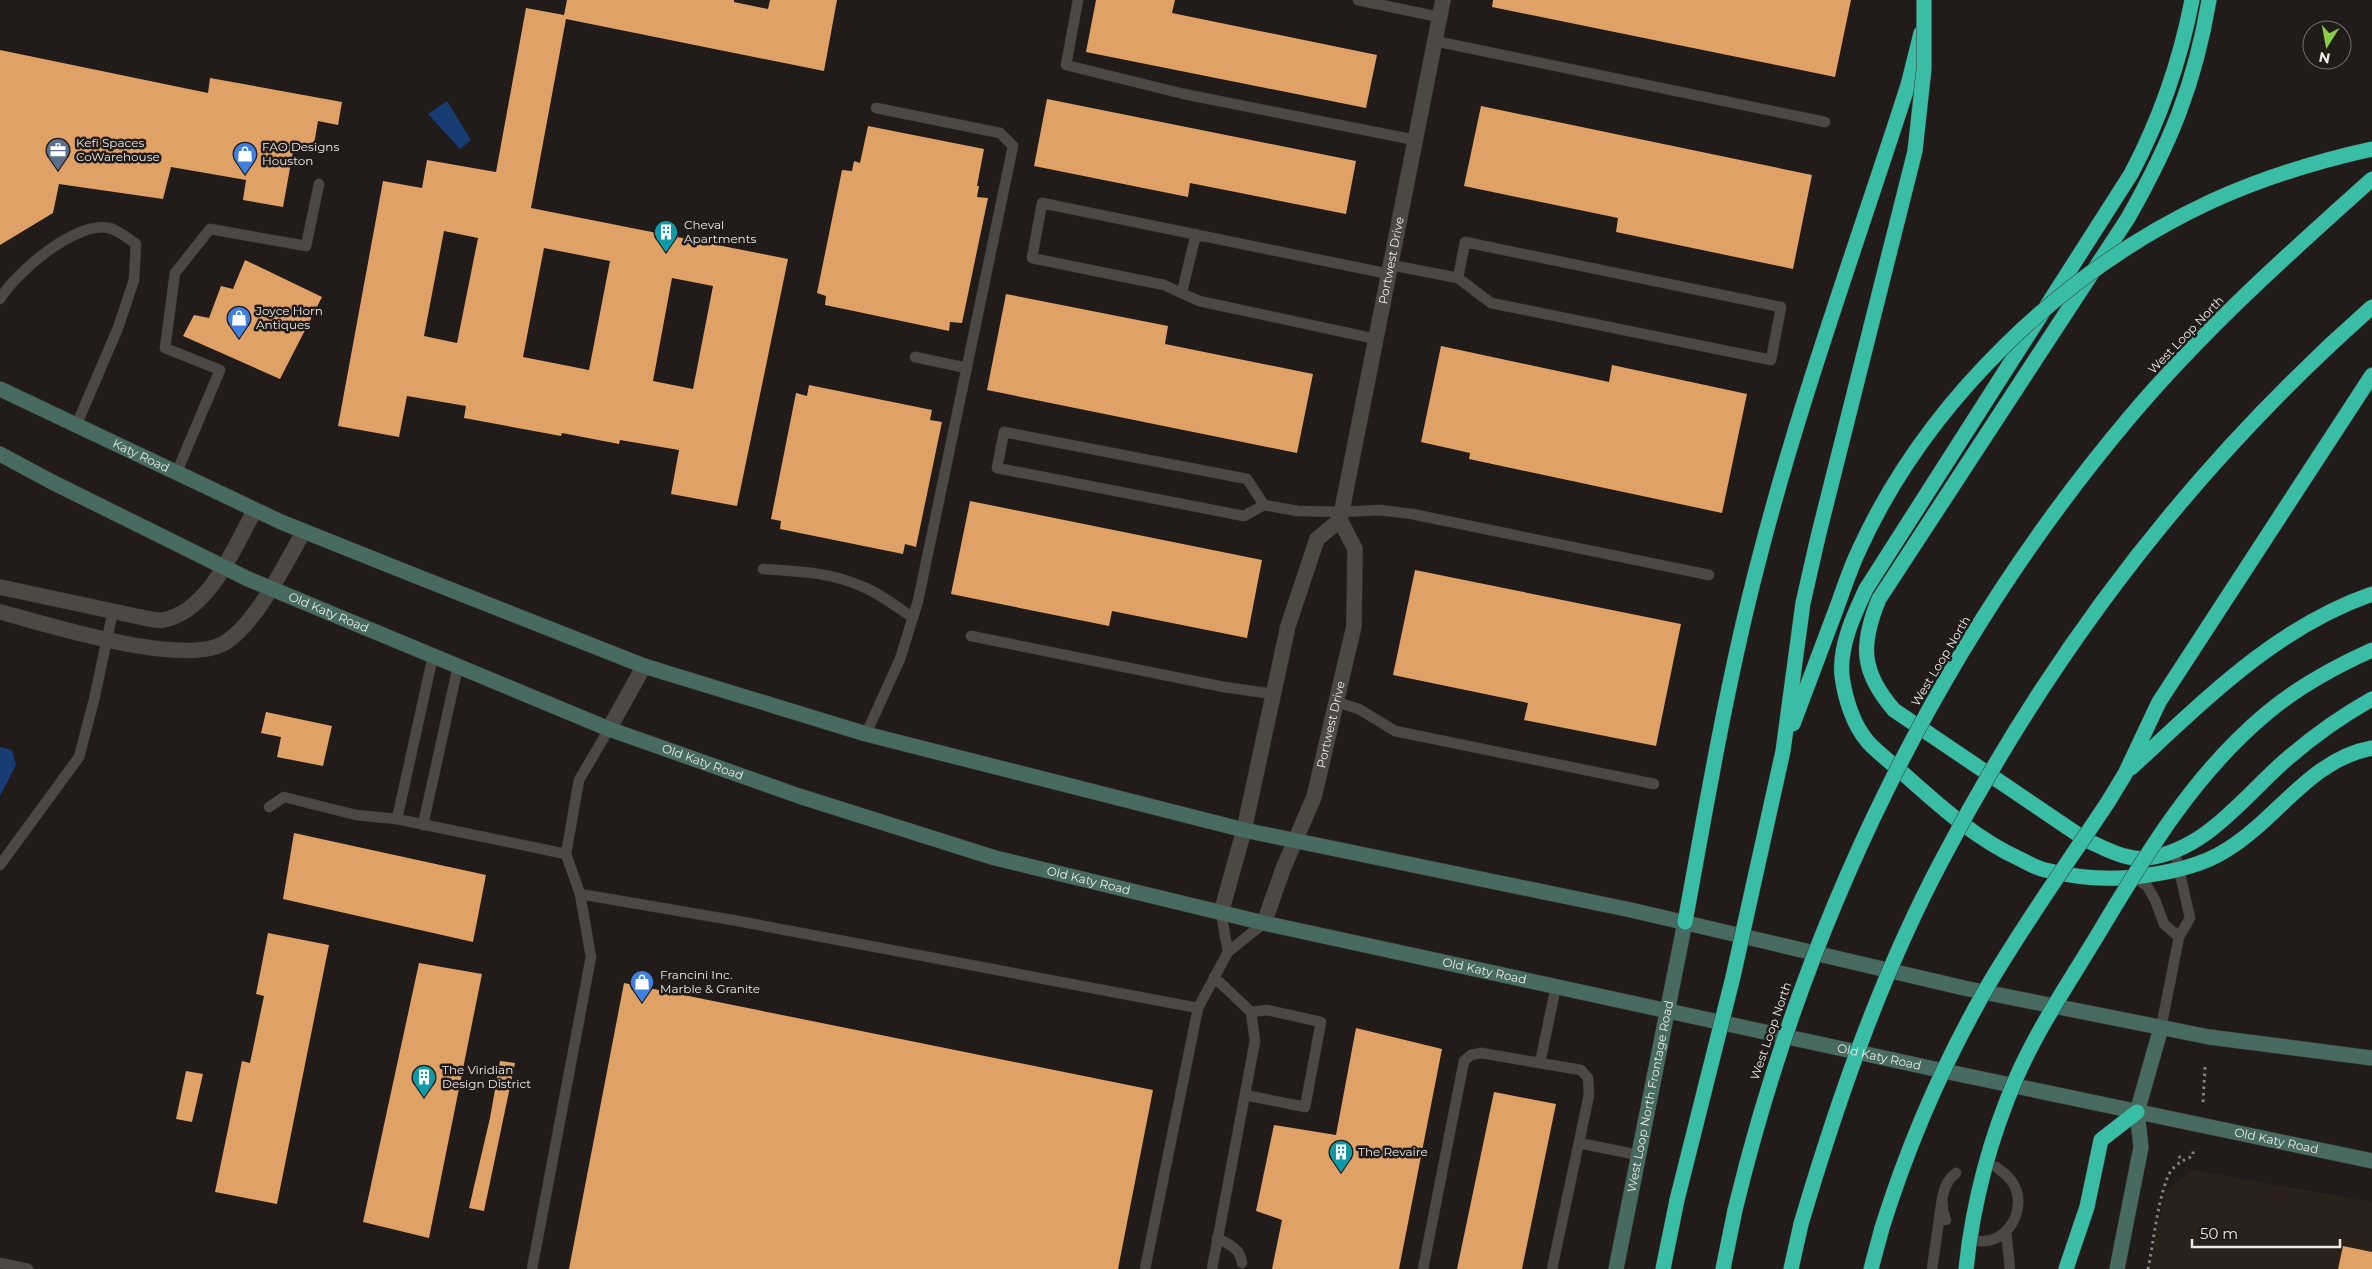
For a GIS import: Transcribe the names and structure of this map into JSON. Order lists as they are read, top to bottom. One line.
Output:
{"streets":{"highway":["West Loop North"],"main road":["Katy Road","Old Katy Road","West Loop North Frontage Road"],"street":["Portwest Drive"]},"crossings":[["Portwest Drive","Old Katy Road"],["Old Katy Road","West Loop North Frontage Road"]],"places":{"office":["Kefi Spaces CoWarehouse"],"shop":["FAO Designs Houston","Joyce Horn Antiques","Francini Inc. Marble & Granite"],"building":["Cheval Apartments","The Viridian Design District","The Revaire"]},"scale_bar":"50 m","north":"bottom"}
